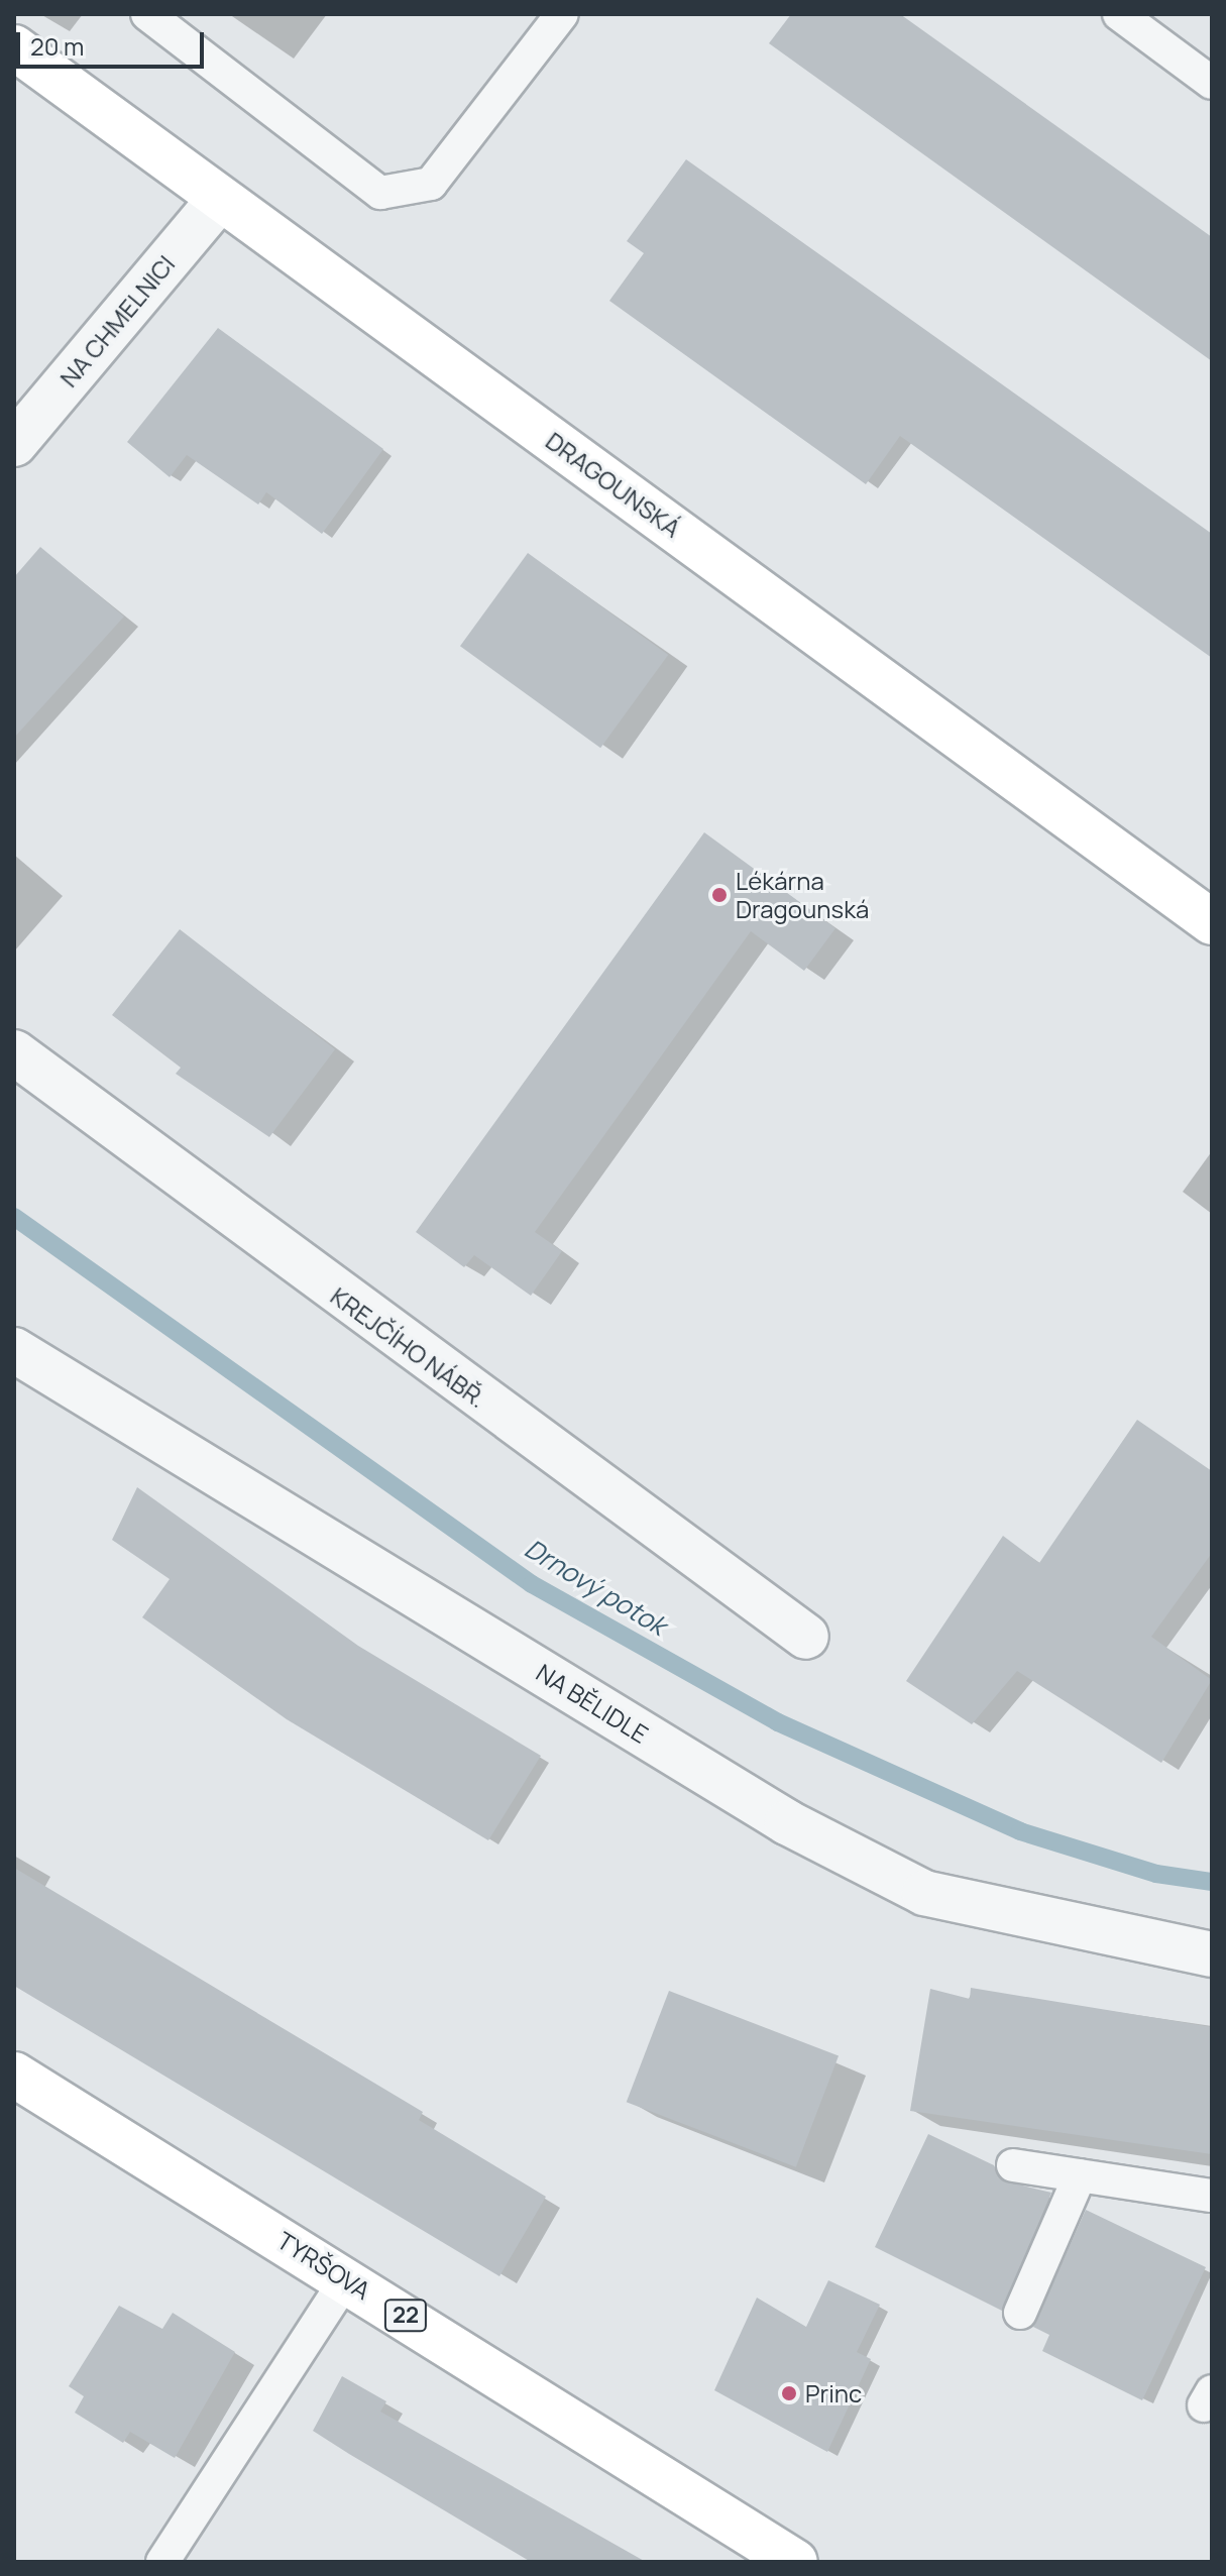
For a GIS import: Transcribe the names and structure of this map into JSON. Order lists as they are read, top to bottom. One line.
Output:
{"streets":{"street":["NA CHMELNICI","DRAGOUNSKÁ","KREJČÍHO NÁBŘ.","NA BĚLIDLE","TYRŠOVA","22"]},"crossings":[["NA CHMELNICI","DRAGOUNSKÁ"]],"water":["Drnový potok"],"places":["Lékárna Dragounská","Princ"],"scale_bar":"20 m"}
